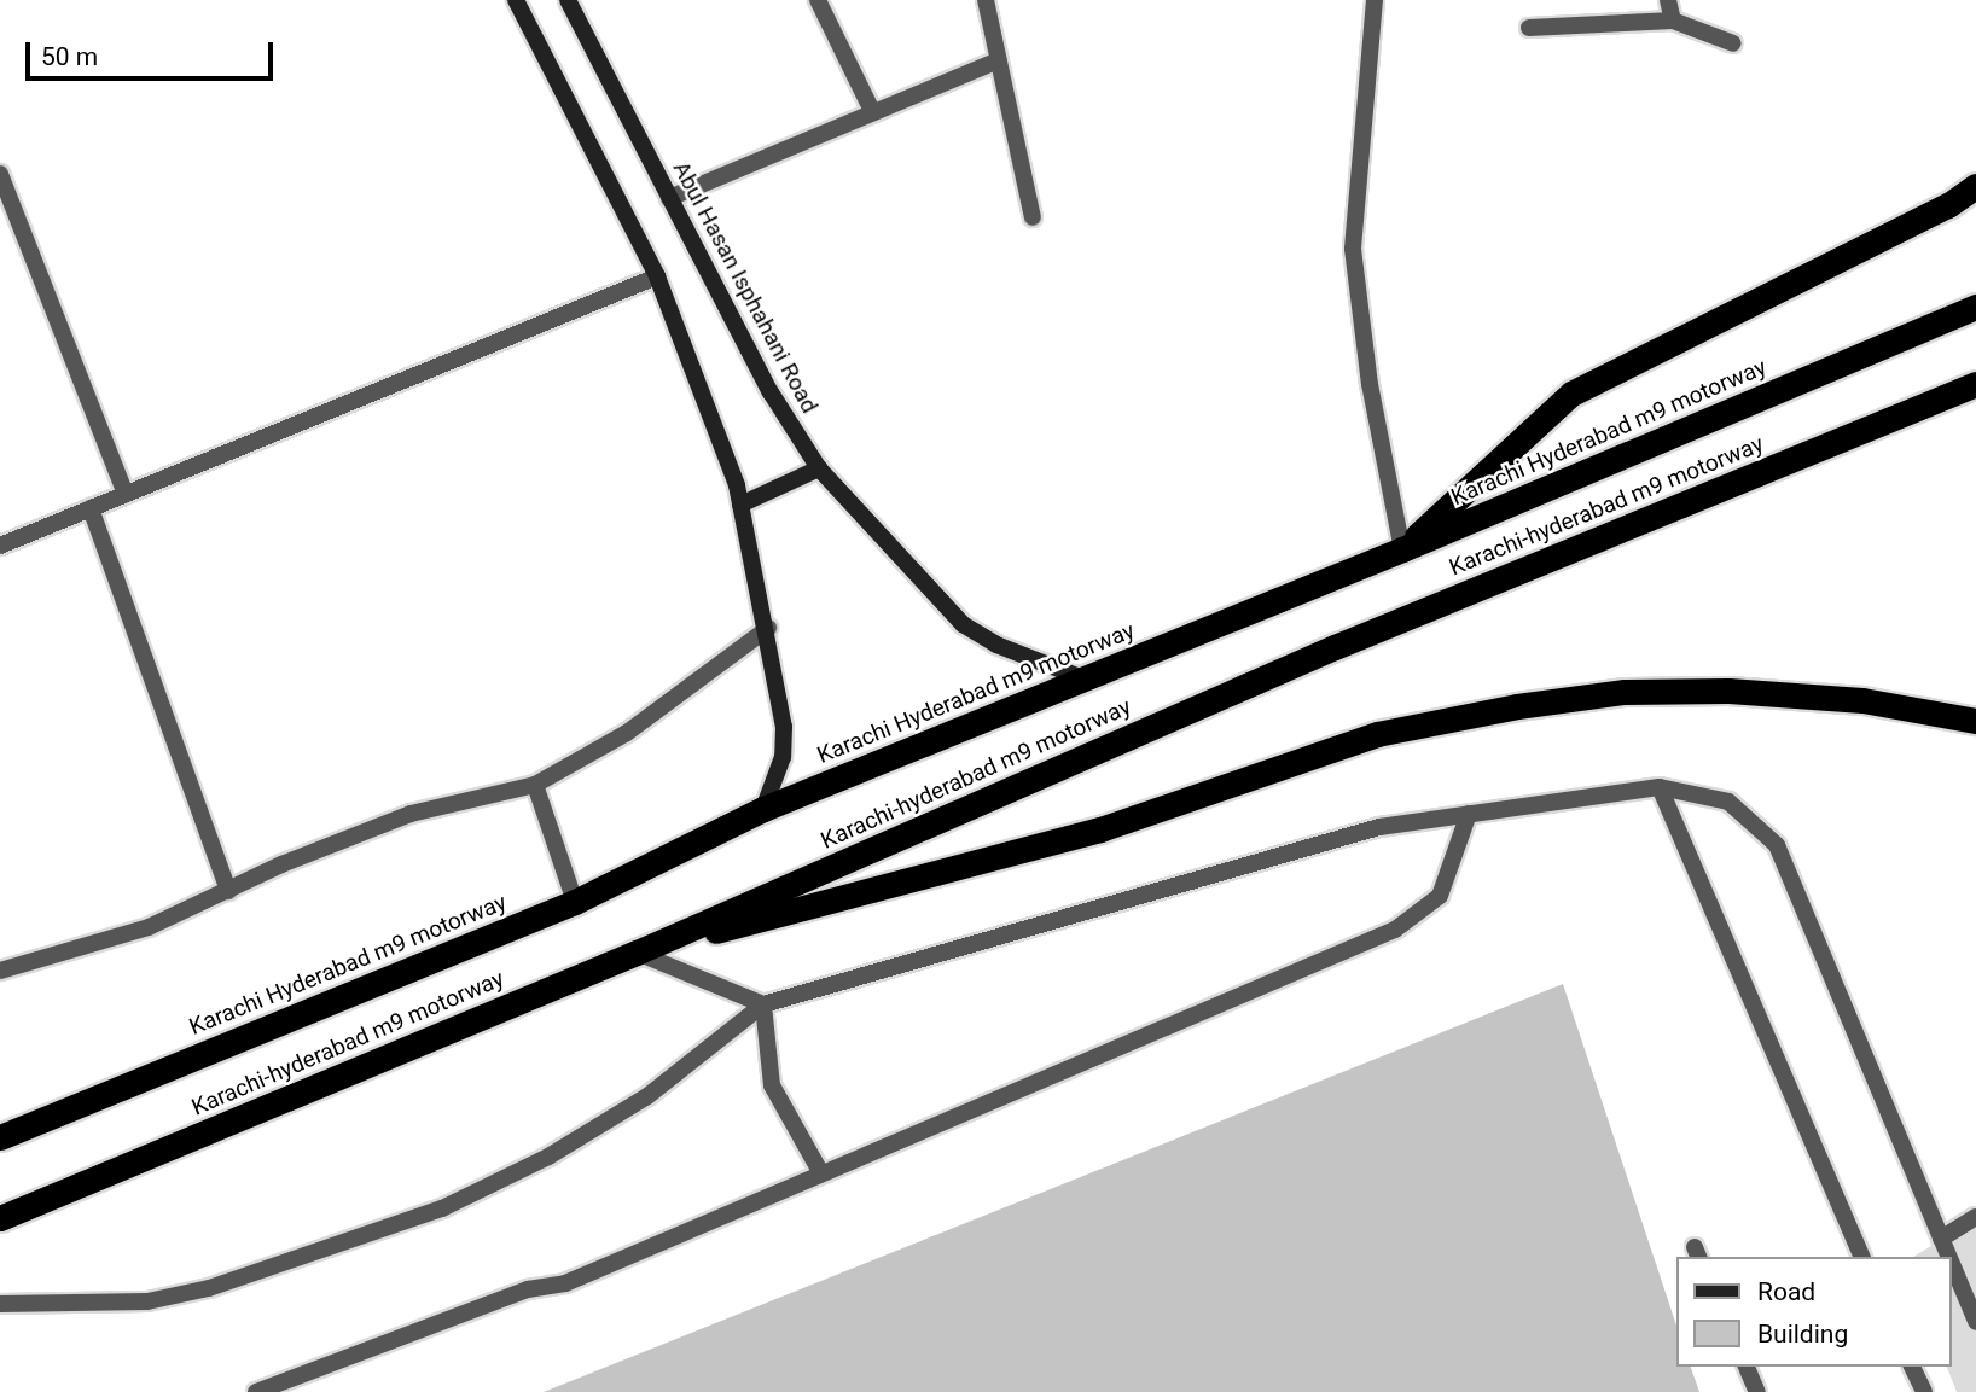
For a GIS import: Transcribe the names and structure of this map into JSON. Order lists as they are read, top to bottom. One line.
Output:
{"streets":{"highway":["Karachi Hyderabad m9 motorway","Karachi-hyderabad m9 motorway"],"main road":["Abul Hasan Isphahani Road"]},"crossings":[["Abul Hasan Isphahani Road","Karachi Hyderabad m9 motorway"]],"legend":["Road","Building"],"scale_bar":"50 m"}
